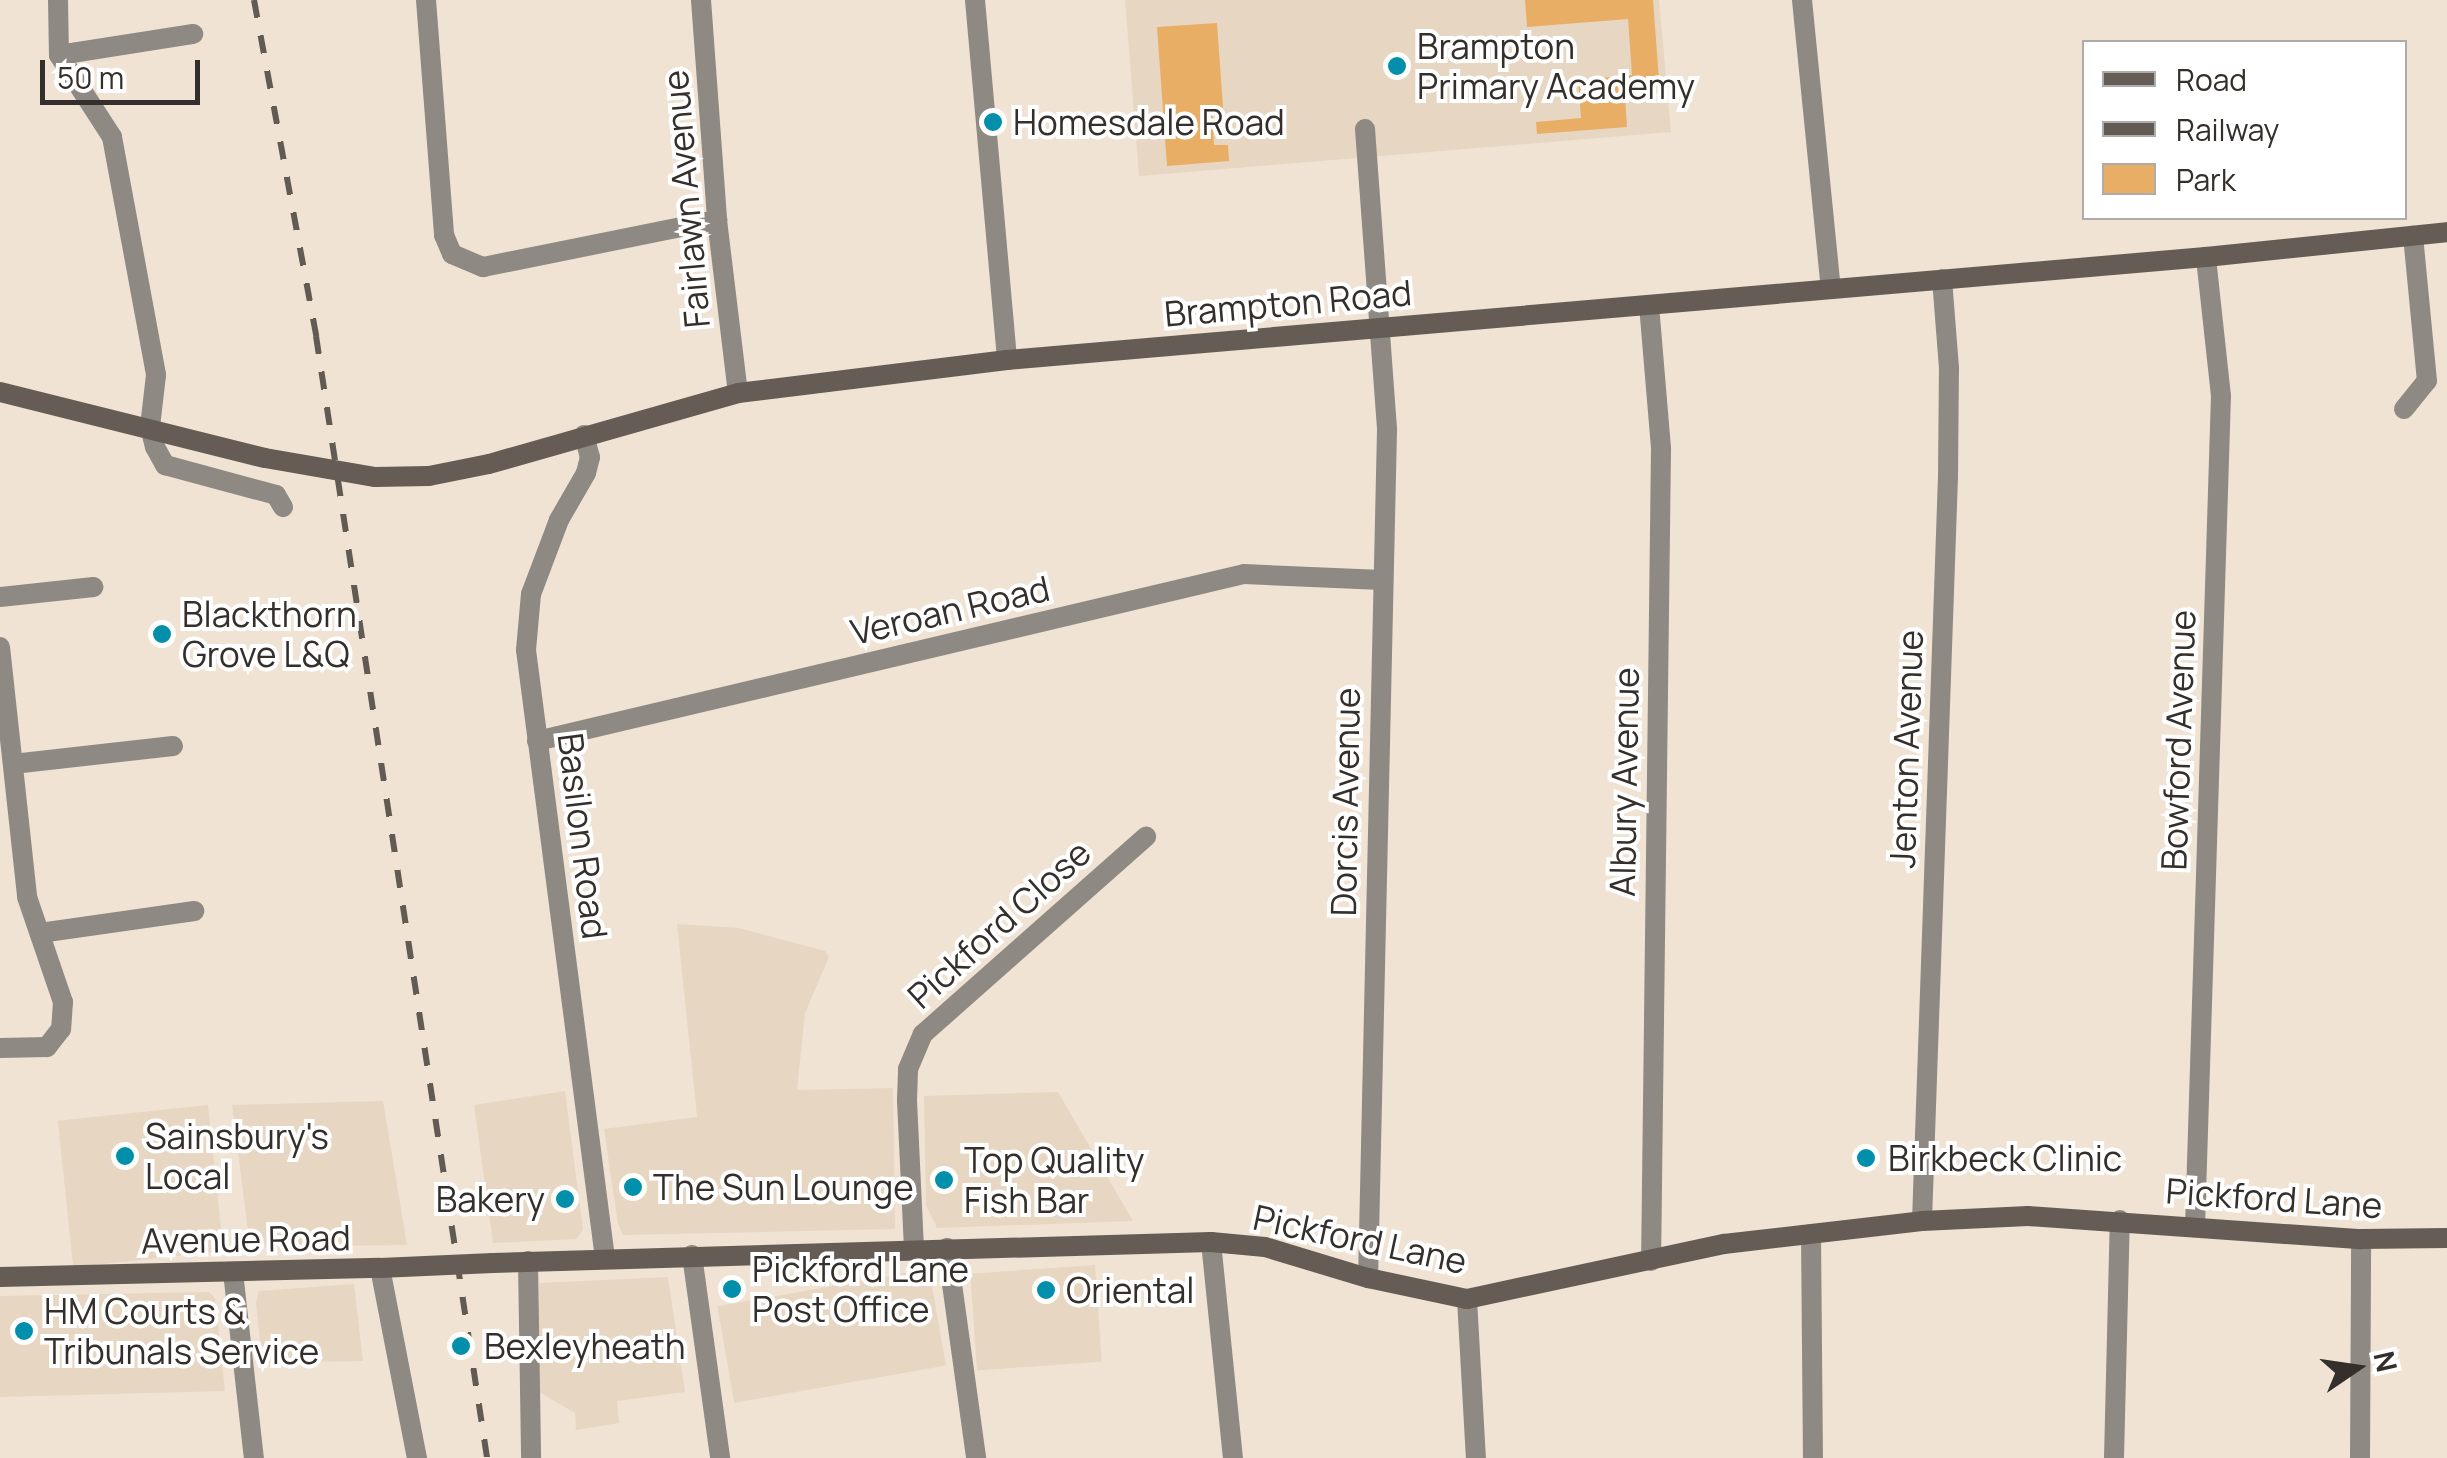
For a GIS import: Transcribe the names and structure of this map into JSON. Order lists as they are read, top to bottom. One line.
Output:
{"streets":{"street":["Fairlawn Avenue","Brampton Road","Veroan Road","Bowford Avenue","Jenton Avenue","Albury Avenue","Dorcis Avenue","Basilon Road","Pickford Close","Pickford Lane","Avenue Road"]},"crossings":[["Fairlawn Avenue","Brampton Road"],["Brampton Road","Bowford Avenue"],["Brampton Road","Jenton Avenue"],["Brampton Road","Albury Avenue"],["Brampton Road","Dorcis Avenue"],["Brampton Road","Basilon Road"],["Veroan Road","Dorcis Avenue"],["Veroan Road","Basilon Road"],["Bowford Avenue","Pickford Lane"],["Jenton Avenue","Pickford Lane"],["Albury Avenue","Pickford Lane"],["Dorcis Avenue","Pickford Lane"],["Basilon Road","Pickford Lane"],["Pickford Close","Pickford Lane"],["Pickford Lane","Avenue Road"]],"places":["Brampton Primary Academy","Homesdale Road","Blackthorn Grove L&Q","Sainsbury's Local","Birkbeck Clinic","Top Quality Fish Bar","The Sun Lounge","Bakery","Pickford Lane Post Office","Oriental","HM Courts & Tribunals Service","Bexleyheath"],"legend":["Road","Railway","Park"],"scale_bar":"50 m","north":"right"}
